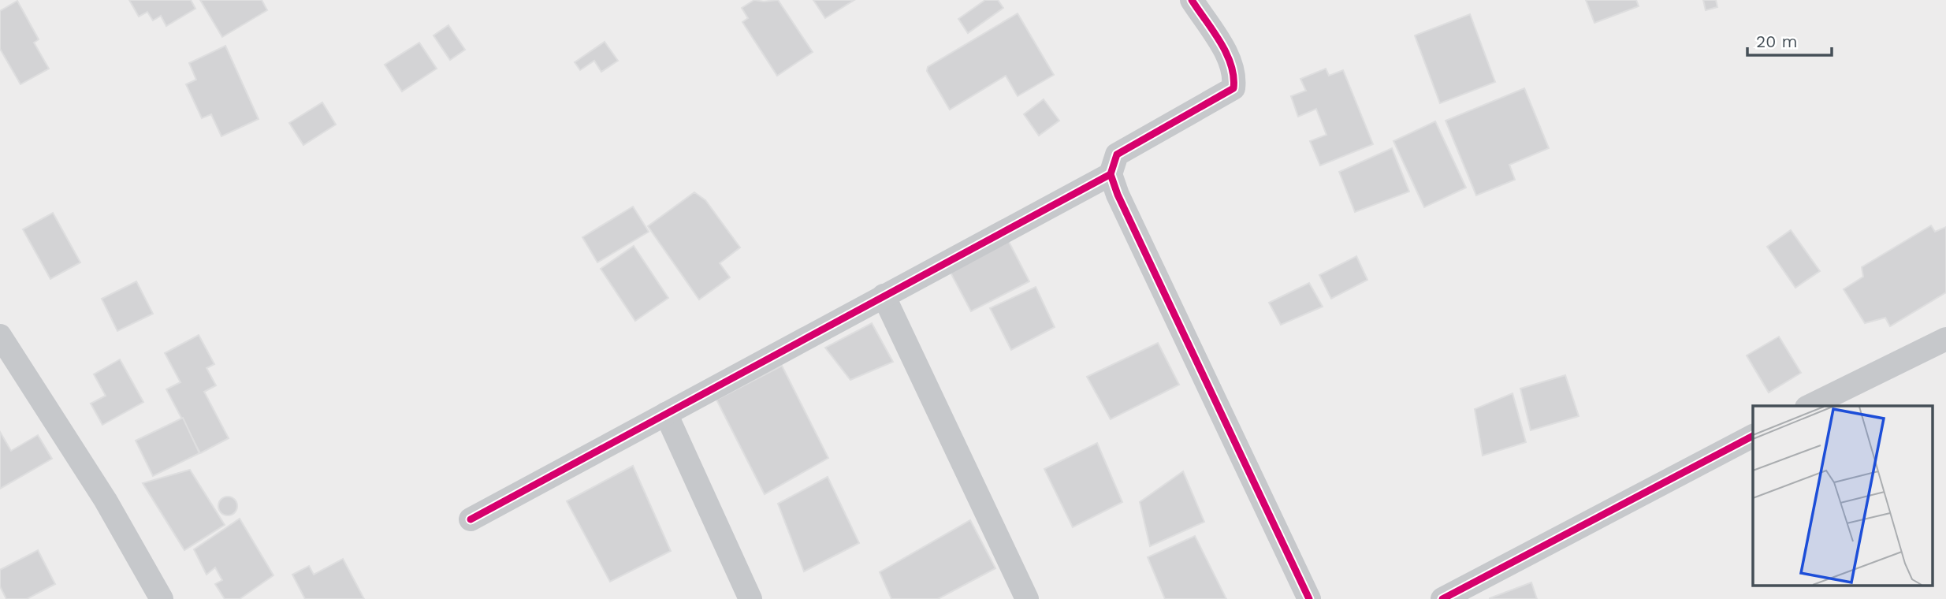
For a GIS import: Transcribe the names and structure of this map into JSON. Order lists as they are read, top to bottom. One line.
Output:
{"scale_bar":"20 m"}
